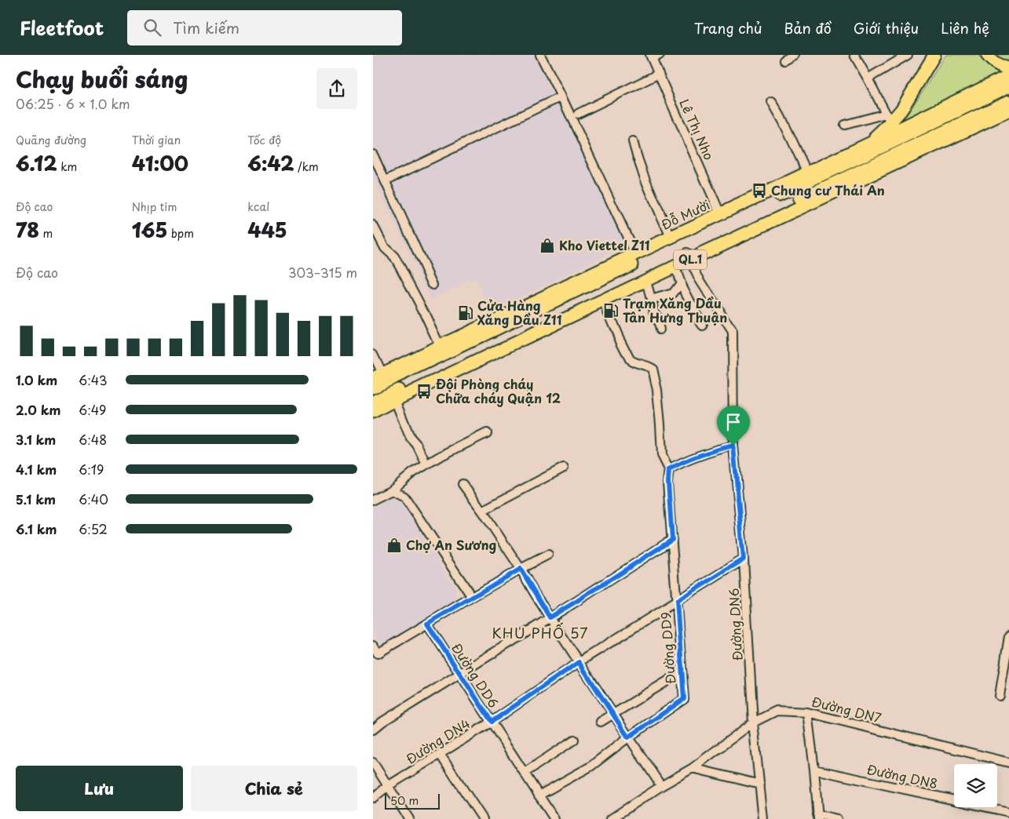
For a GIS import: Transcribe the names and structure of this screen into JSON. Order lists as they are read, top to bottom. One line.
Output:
{"streets":{"highway":["Đỗ Mười","QL.1"],"street":["Lê Thị Nho","Đường DN6","Đường DD9","Đường DD6","Đường DN7","Đường DN4","Đường DN8"]},"crossings":[["Lê Thị Nho","Đỗ Mười"],["QL.1","Đường DN6"],["Đường DN6","Đường DN7"],["Đường DD9","Đường DN4"],["Đường DD6","Đường DN4"]],"districts":["KHU PHỐ 57"],"places":{"bus stop":["Chung cư Thái An","Đội Phòng cháy Chữa cháy Quận 12"],"shop":["Kho Viettel Z11","Chợ An Sương"],"fuel station":["Trạm Xăng Dầu Tân Hưng Thuận","Cửa Hàng Xăng Dầu Z11"]},"scale_bar":"50 m","page":{"header":"Fleetfoot","search":"Tìm kiếm","nav":["Trang chủ","Bản đồ","Giới thiệu","Liên hệ"],"heading":["Chạy buổi sáng","06:25 · 6 × 1.0 km"],"stats":[["Quãng đường","6.12 km"],["Thời gian","41:00"],["Tốc độ","6:42 /km"],["Độ cao","78 m"],["Nhịp tim","165 bpm"],["kcal","445"]],"chart":["Độ cao","303–315 m"],"list":[{"name":"1.0 km","note":"6:43"},{"name":"2.0 km","note":"6:49"},{"name":"3.1 km","note":"6:48"},{"name":"4.1 km","note":"6:19"},{"name":"5.1 km","note":"6:40"},{"name":"6.1 km","note":"6:52"}],"buttons":["Lưu","Chia sẻ"],"scale":"50 m"}}
